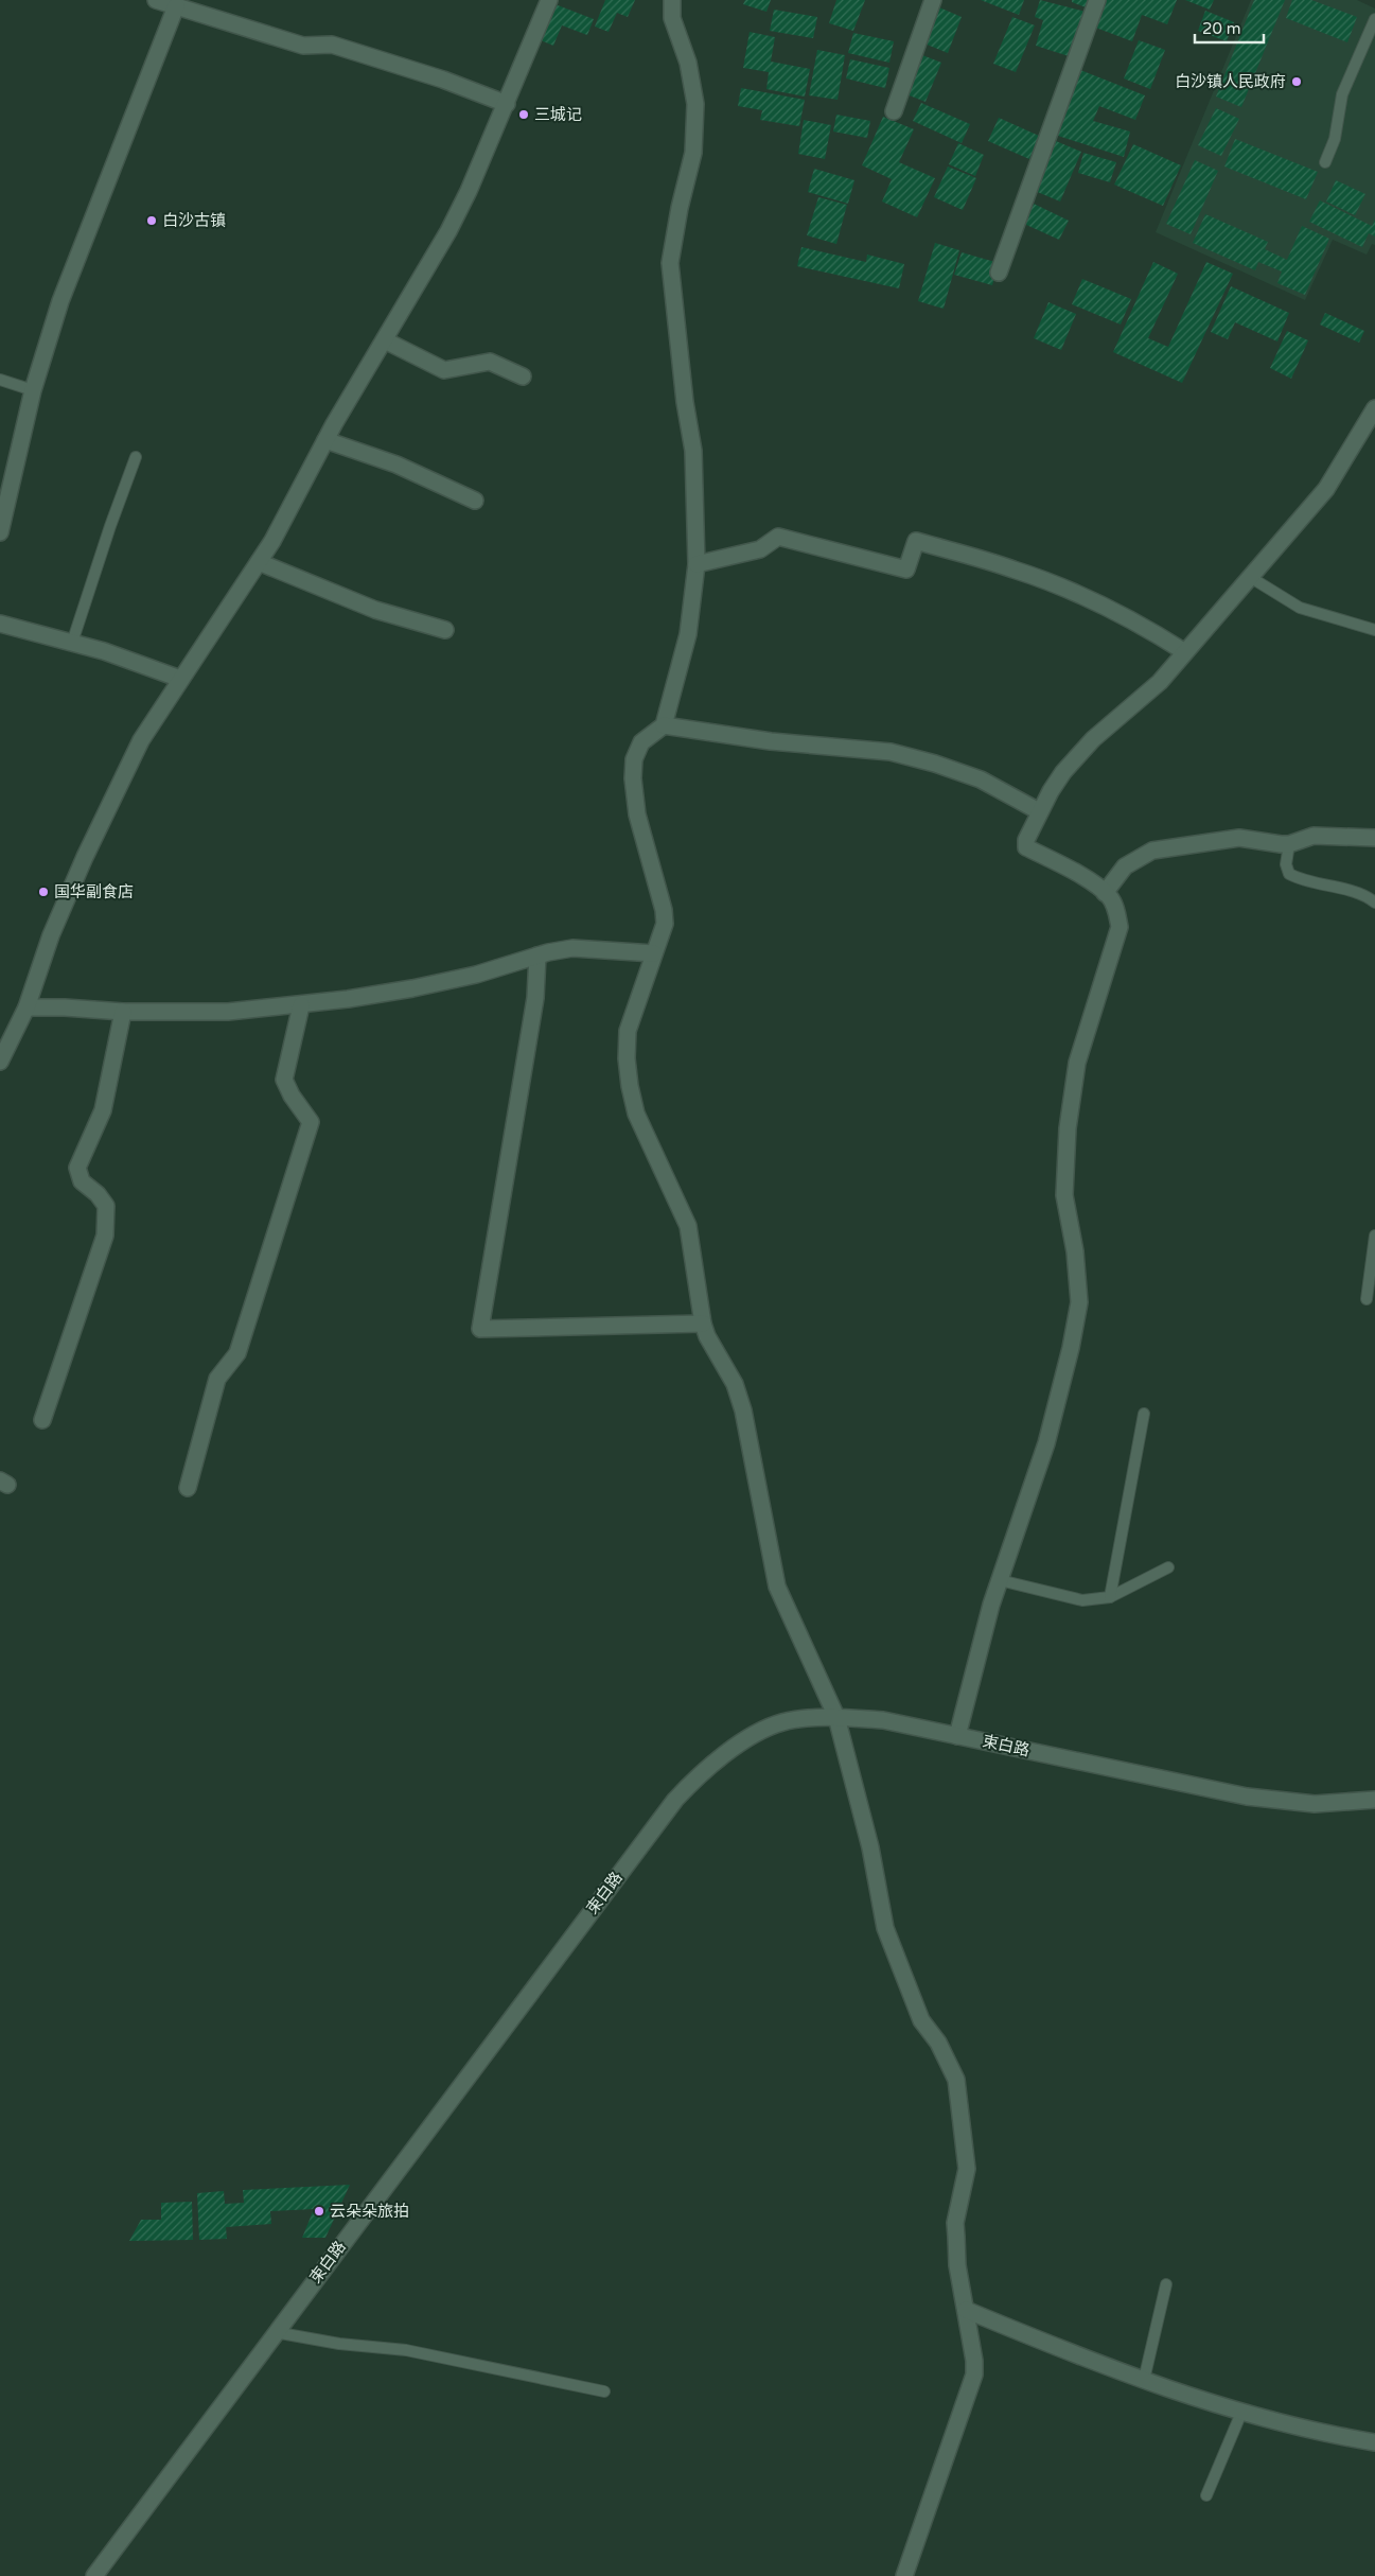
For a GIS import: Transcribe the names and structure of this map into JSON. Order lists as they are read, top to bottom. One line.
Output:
{"streets":{"street":["束白路"]},"places":["白沙镇人民政府","三城记","白沙古镇","国华副食店","云朵朵旅拍"],"scale_bar":"20 m"}
